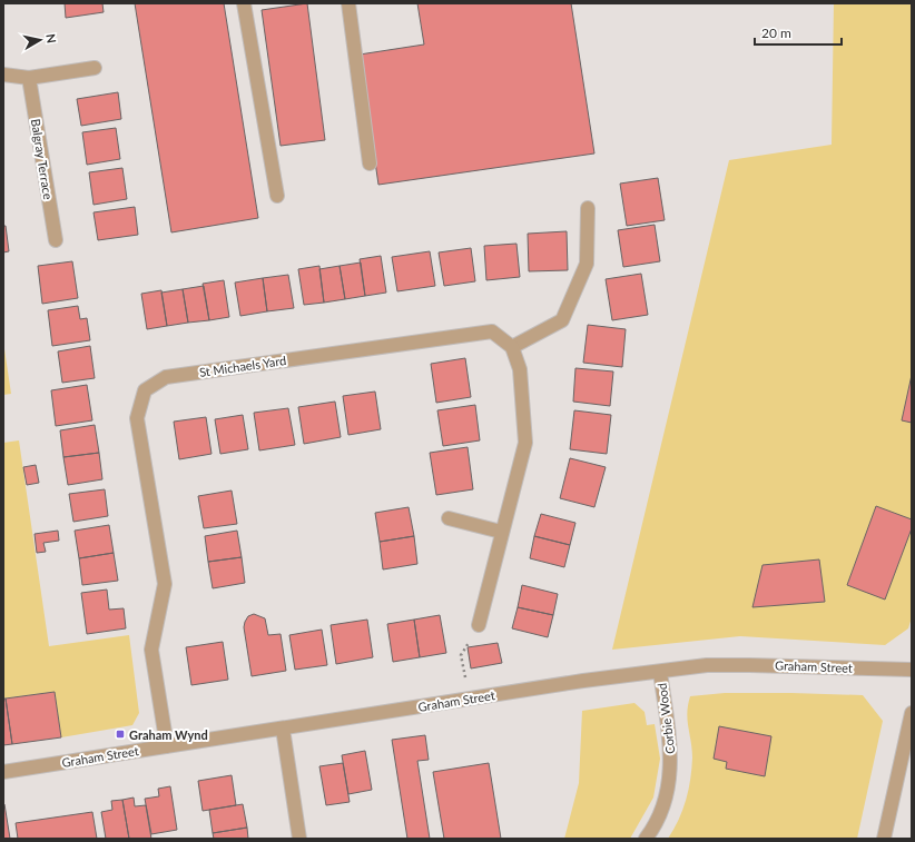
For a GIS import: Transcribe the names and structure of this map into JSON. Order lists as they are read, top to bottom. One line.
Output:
{"streets":{"street":["Balgray Terrace","St Michaels Yard","Graham Street","Corbie Wood"]},"crossings":[["St Michaels Yard","Graham Street"],["Graham Street","Corbie Wood"]],"places":{"transit":["Graham Wynd"]},"scale_bar":"20 m","north":"right"}
